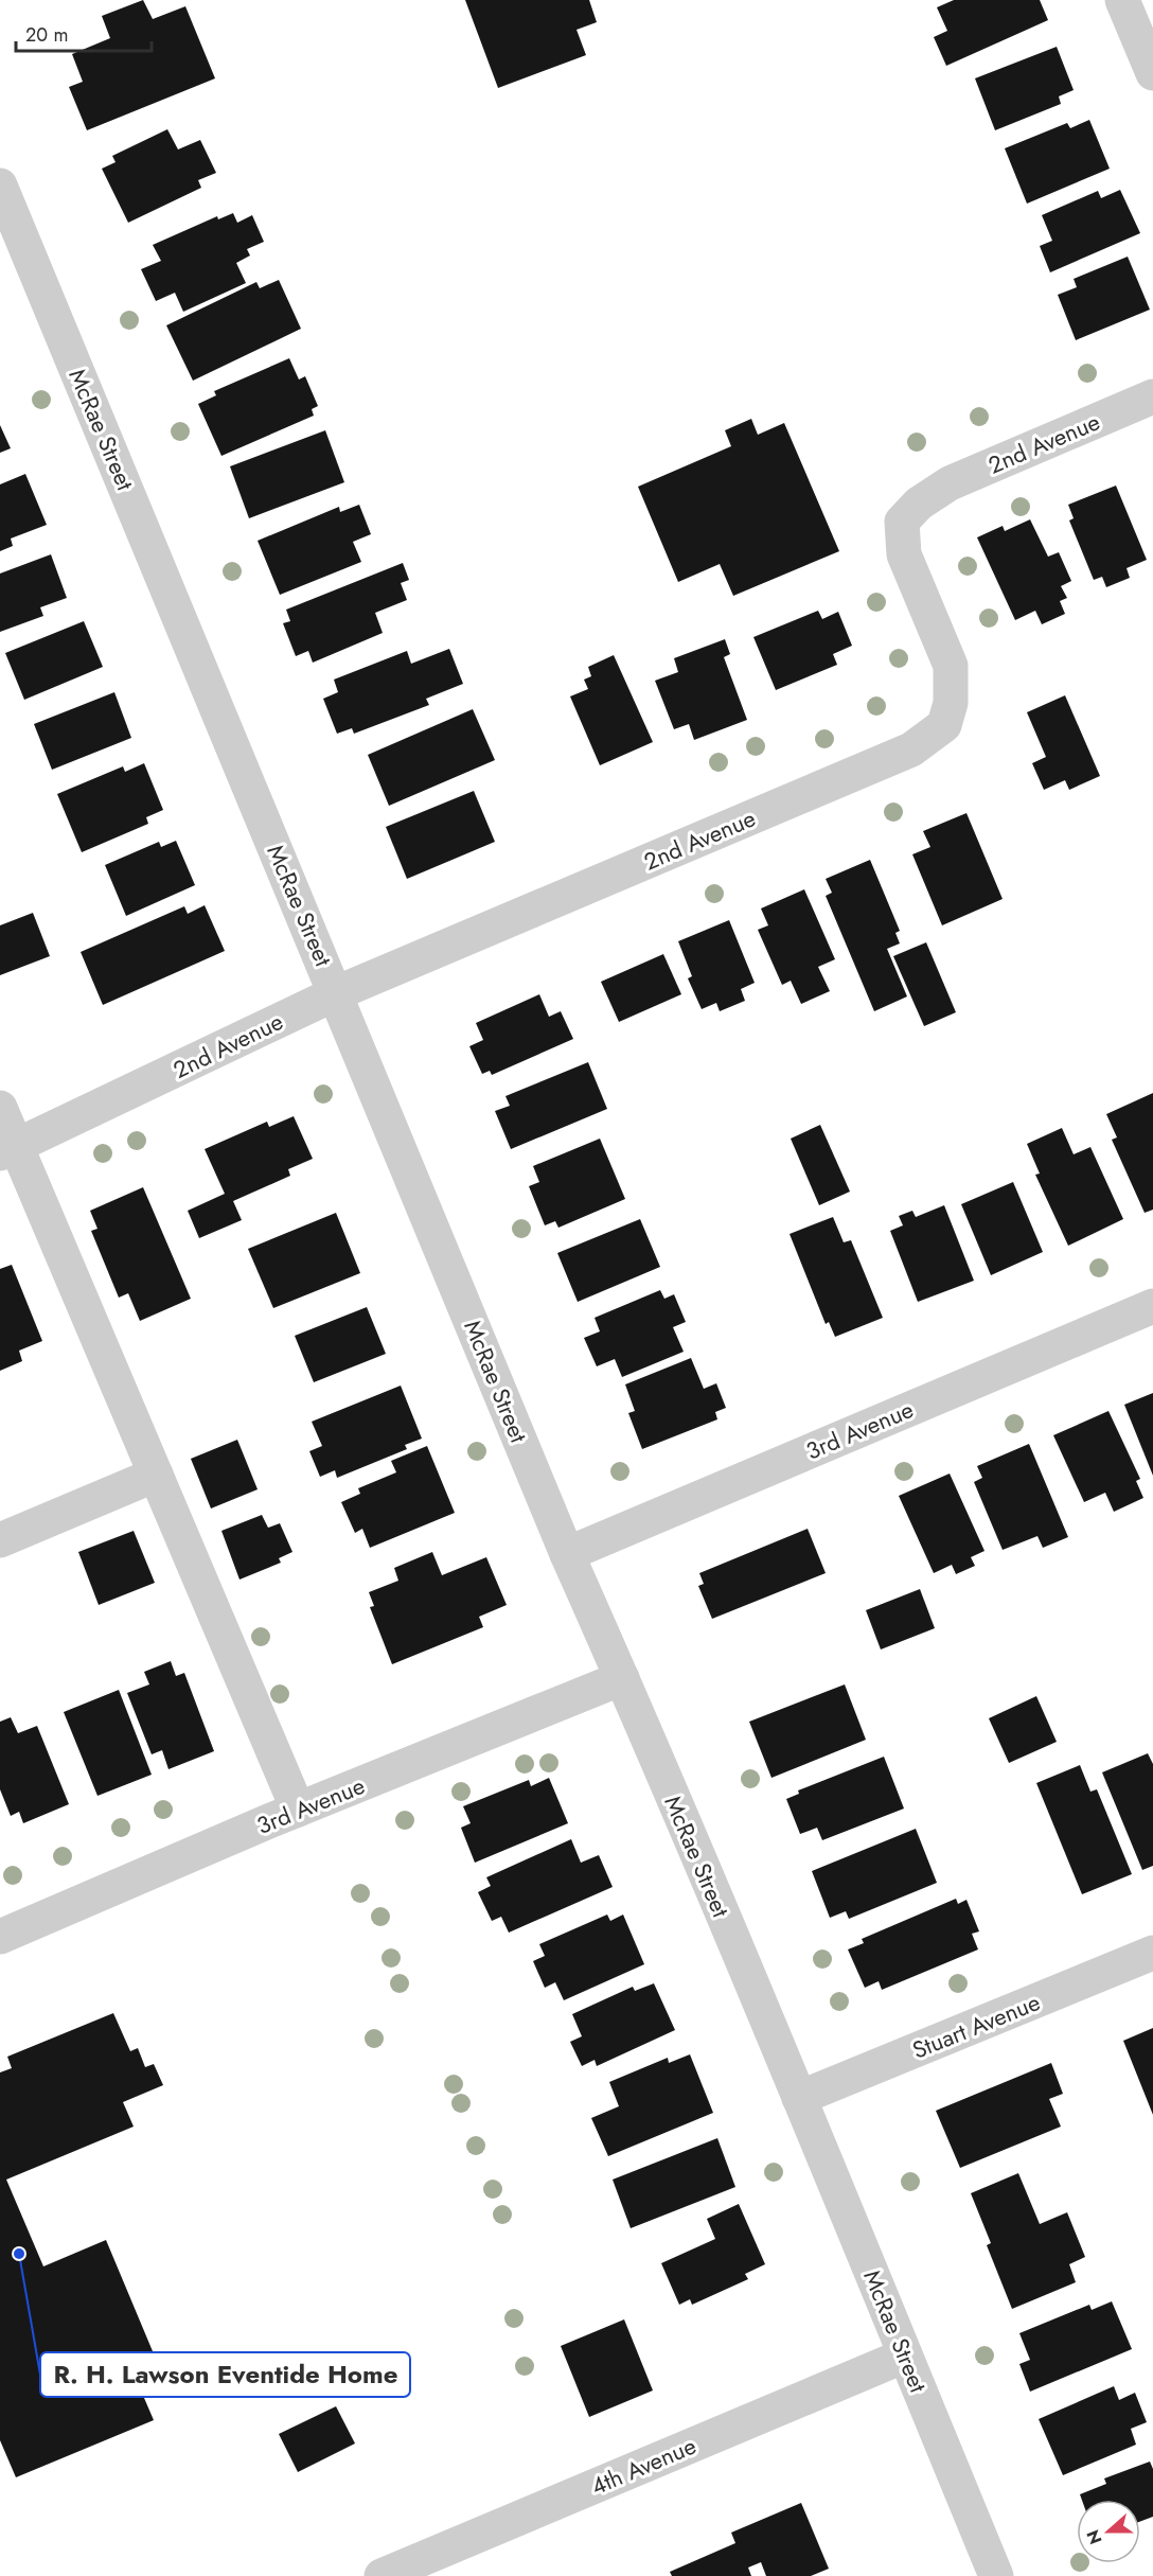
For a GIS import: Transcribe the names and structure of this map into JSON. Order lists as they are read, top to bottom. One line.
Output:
{"streets":{"street":["McRae Street","2nd Avenue","3rd Avenue","Stuart Avenue","4th Avenue"]},"crossings":[["McRae Street","2nd Avenue"],["McRae Street","3rd Avenue"],["McRae Street","Stuart Avenue"],["McRae Street","4th Avenue"]],"places":["R. H. Lawson Eventide Home"],"scale_bar":"20 m","north":"left"}
